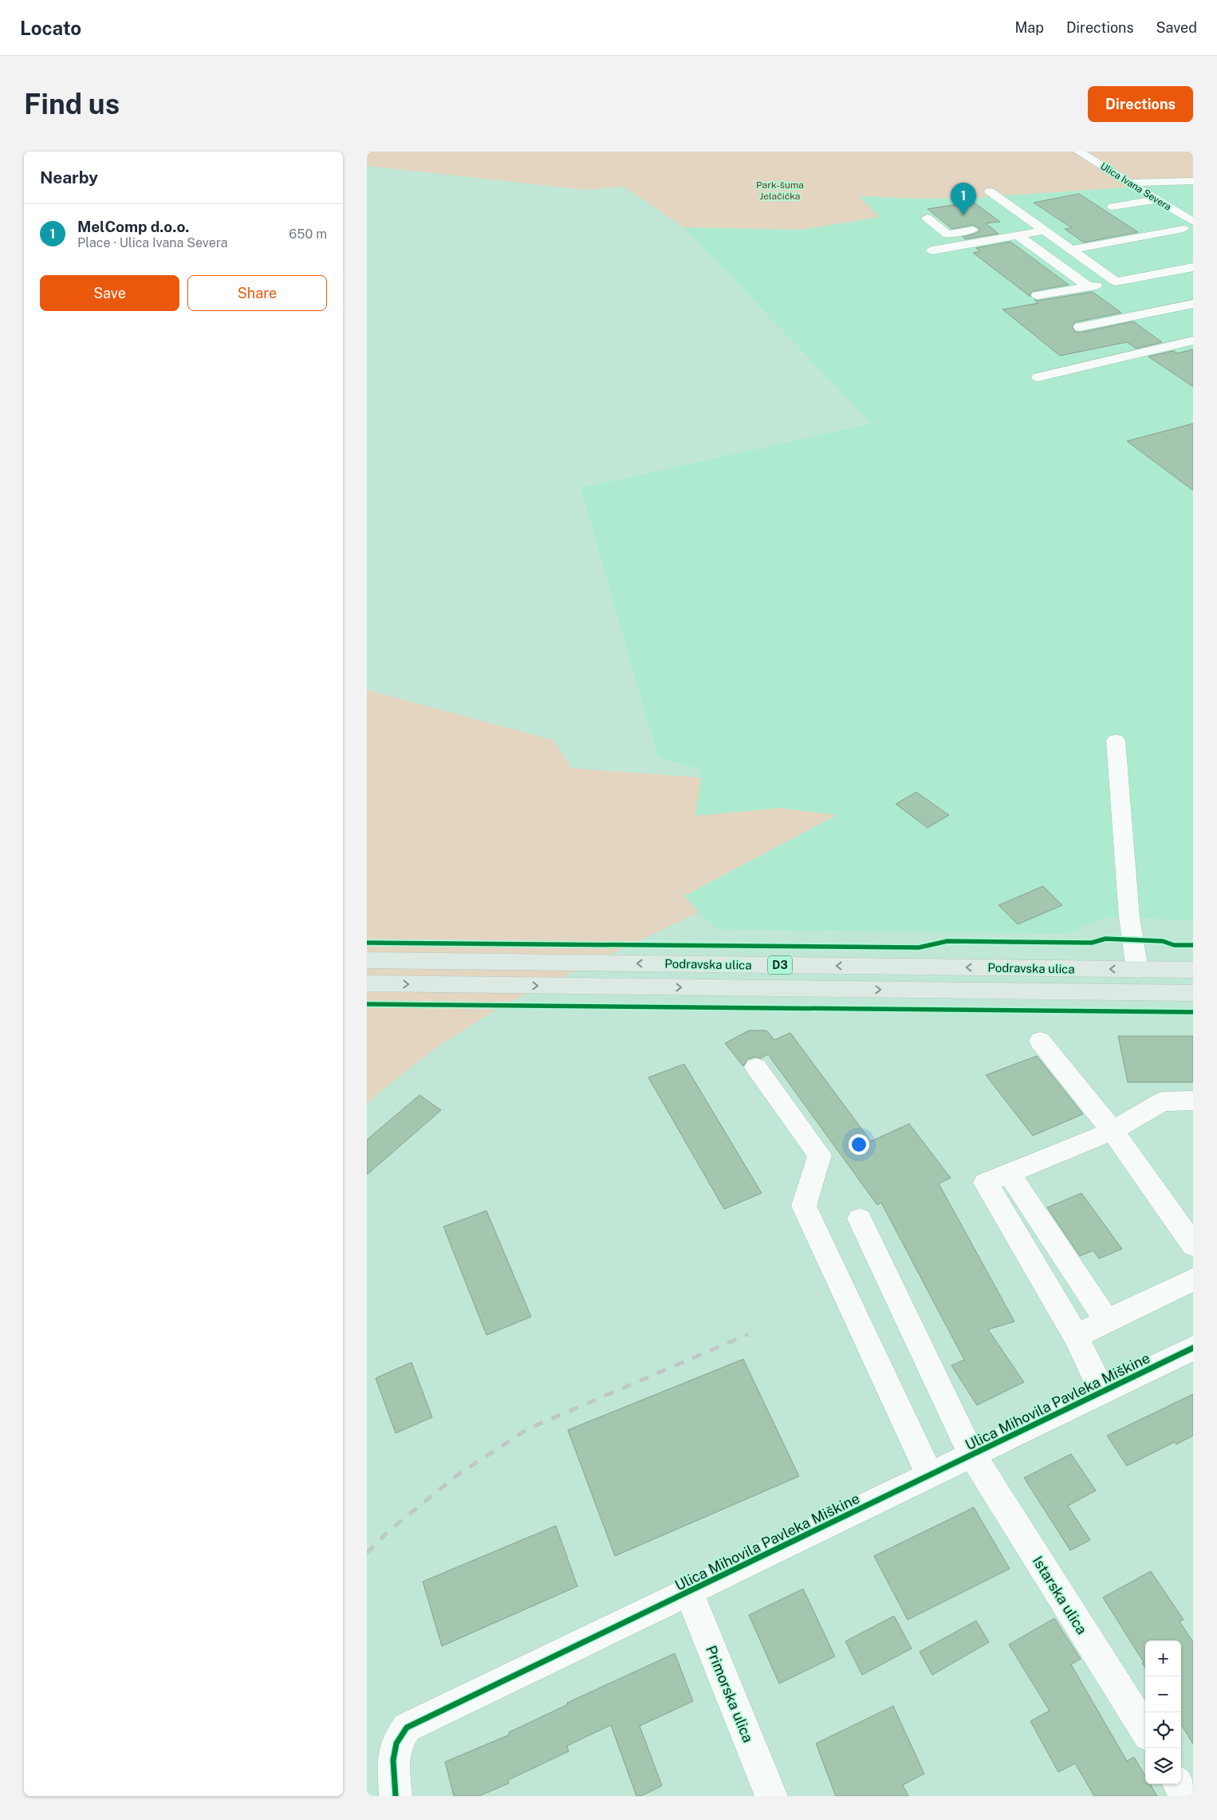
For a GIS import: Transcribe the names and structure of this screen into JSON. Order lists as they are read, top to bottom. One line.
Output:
{"streets":{"main road":["Podravska ulica","D3"],"street":["Ulica Ivana Severa","Ulica Mihovila Pavleka Miškine","Istarska ulica","Primorska ulica"]},"crossings":[["Ulica Mihovila Pavleka Miškine","Istarska ulica"],["Ulica Mihovila Pavleka Miškine","Primorska ulica"]],"parks":["Park-šuma Jelačićka"],"page":{"header":"Locato","nav":["Map","Directions","Saved"],"buttons":["Directions",["Save","Share"]],"title":"Find us","heading":"Nearby","pins":"1","list":[{"mark":"1","name":"MelComp d.o.o.","note":"Place · Ulica Ivana Severa","value":"650 m"}],"map_buttons":["+","−"]}}
